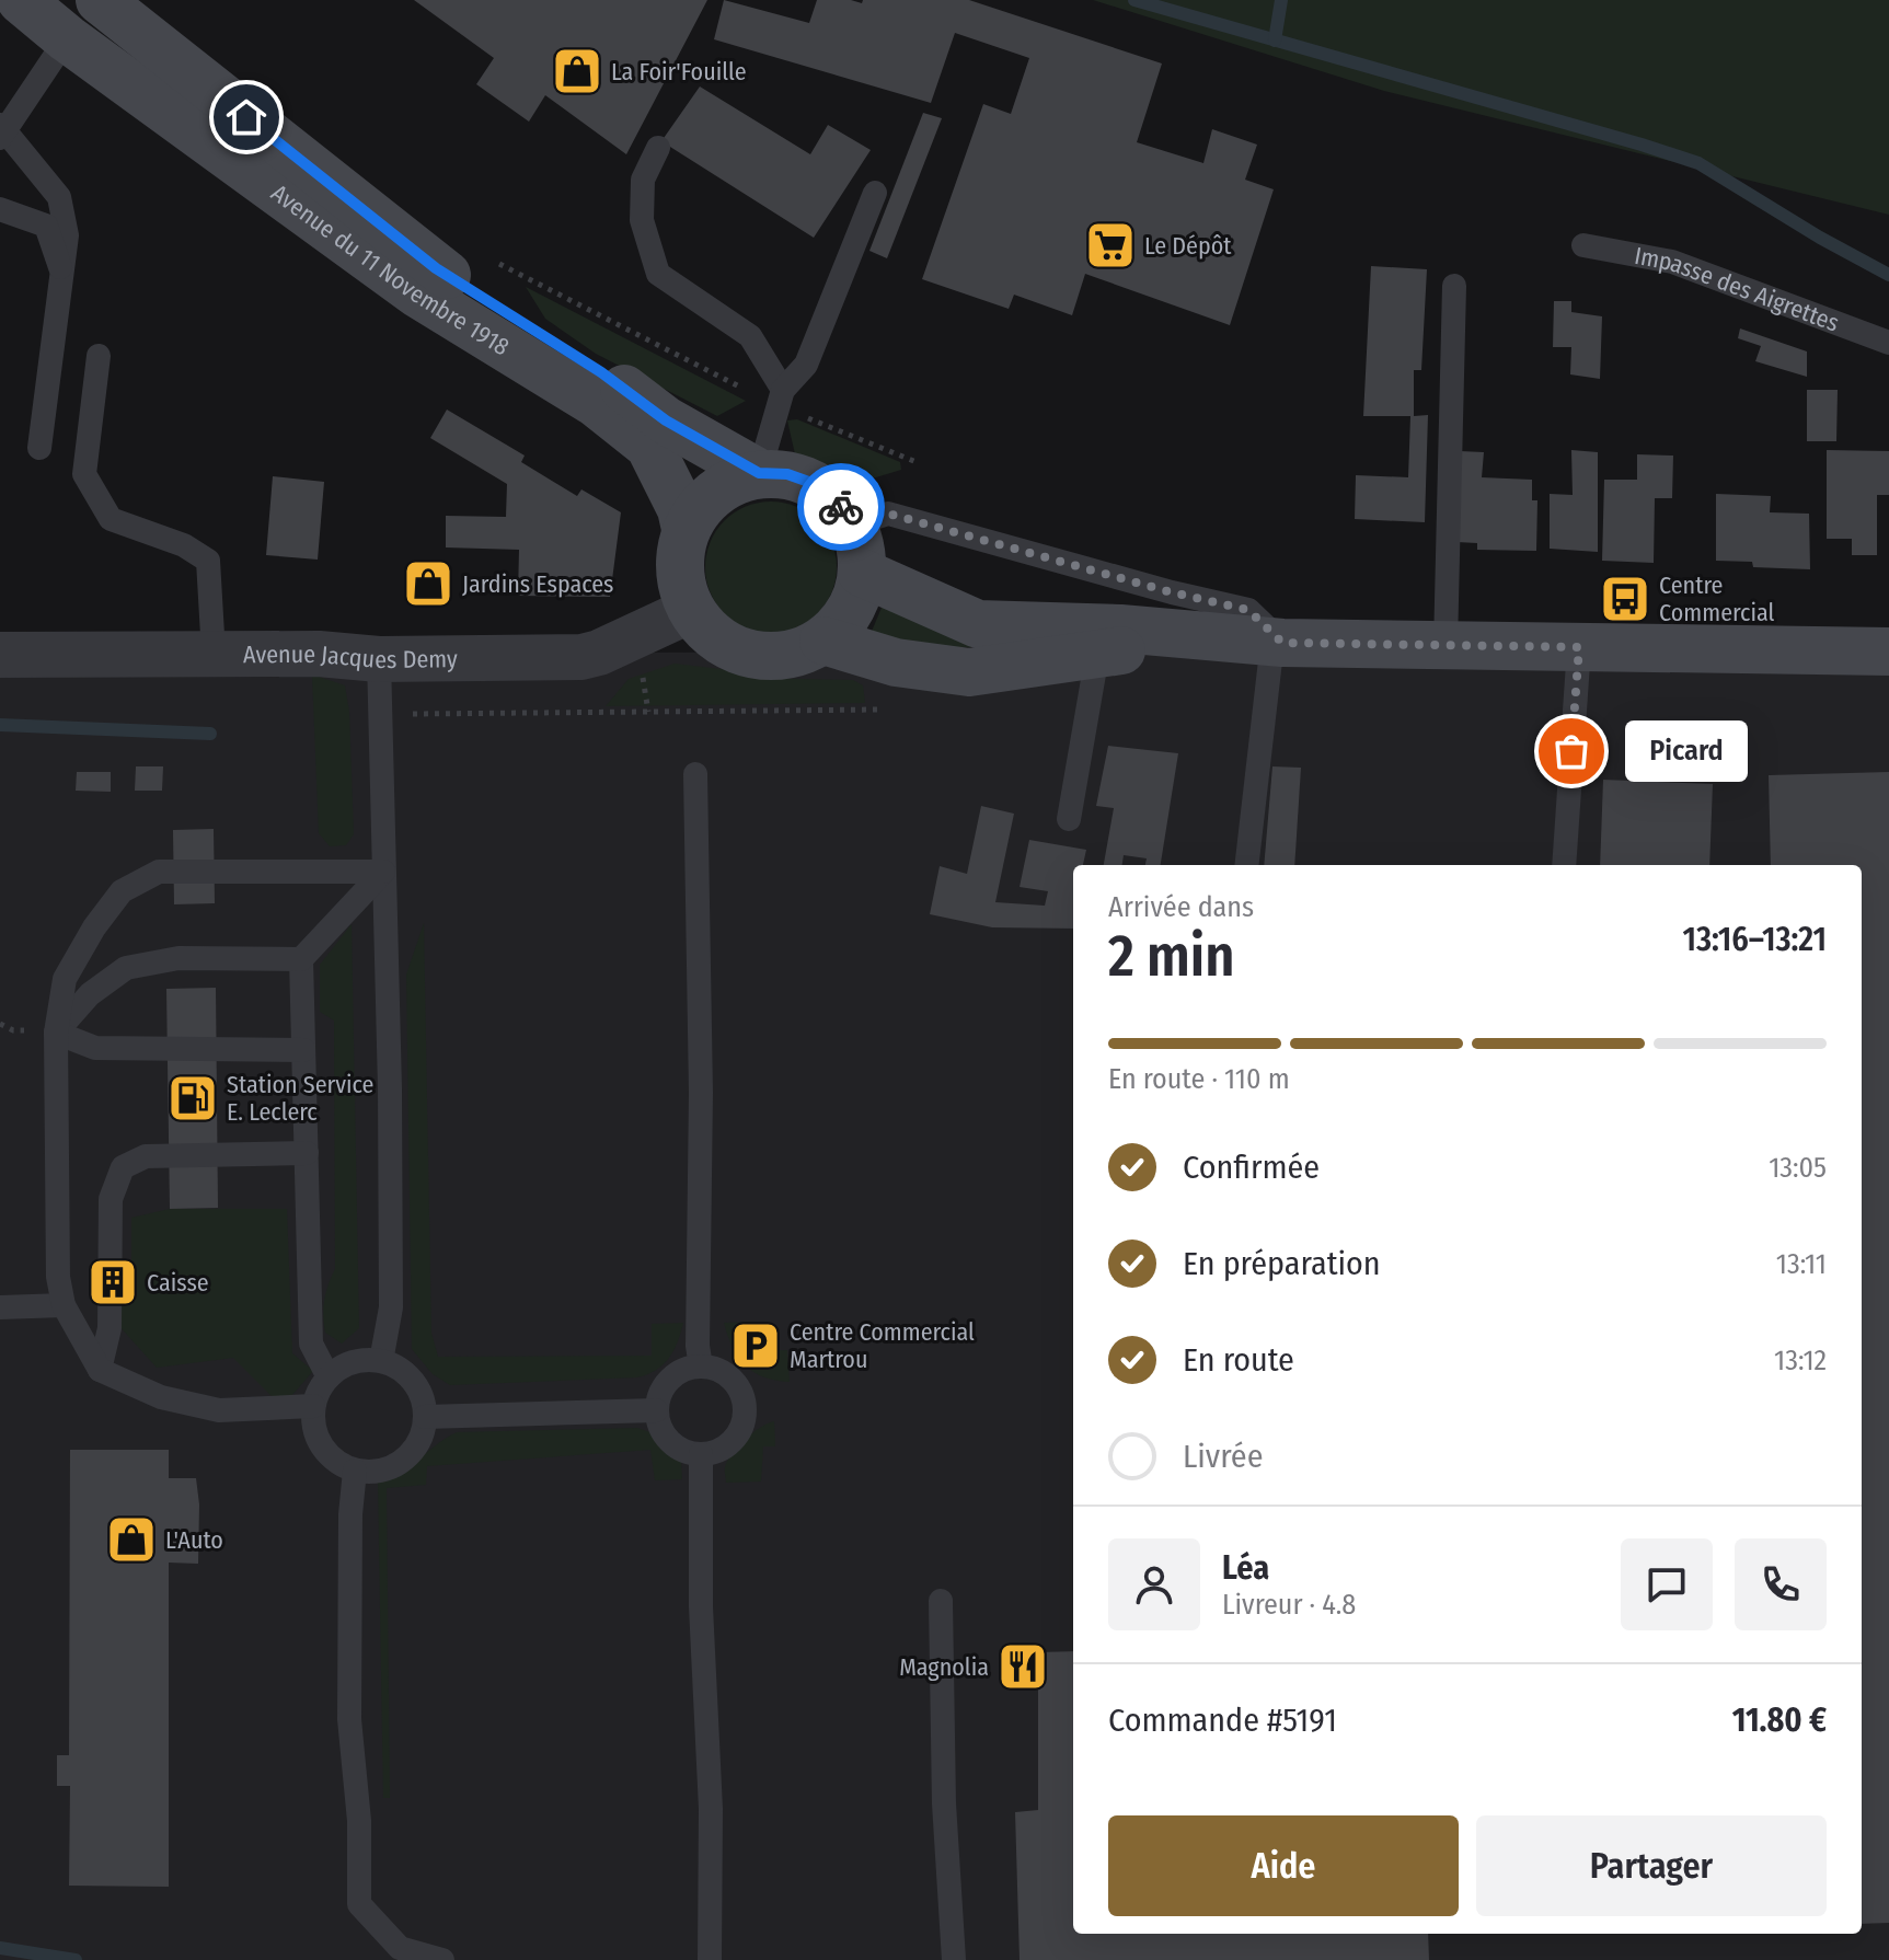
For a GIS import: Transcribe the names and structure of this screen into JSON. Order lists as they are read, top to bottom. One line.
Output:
{"streets":{"main road":["Avenue du 11 Novembre 1918"],"street":["Avenue Jacques Demy"],"lane":["Impasse des Aigrettes"]},"crossings":[["Avenue du 11 Novembre 1918","Avenue Jacques Demy"]],"places":{"shop":["La Foir'Fouille","Jardins Espaces","L'Auto"],"supermarket":["Le Dépôt"],"bus stop":["Centre Commercial"],"other":["Picard"],"fuel station":["Station Service E. Leclerc"],"building":["Caisse"],"parking":["Centre Commercial Martrou"],"restaurant":["Magnolia"]},"page":{"bubble":"Picard","heading":["2 min","Arrivée dans","13:16–13:21"],"panel":["Léa","Livreur · 4.8","Commande #5191","11.80 €"],"bar":"En route · 110 m","list":[["Confirmée","13:05"],["En préparation","13:11"],["En route","13:12"],"Livrée"],"buttons":["Aide","Partager"]}}
